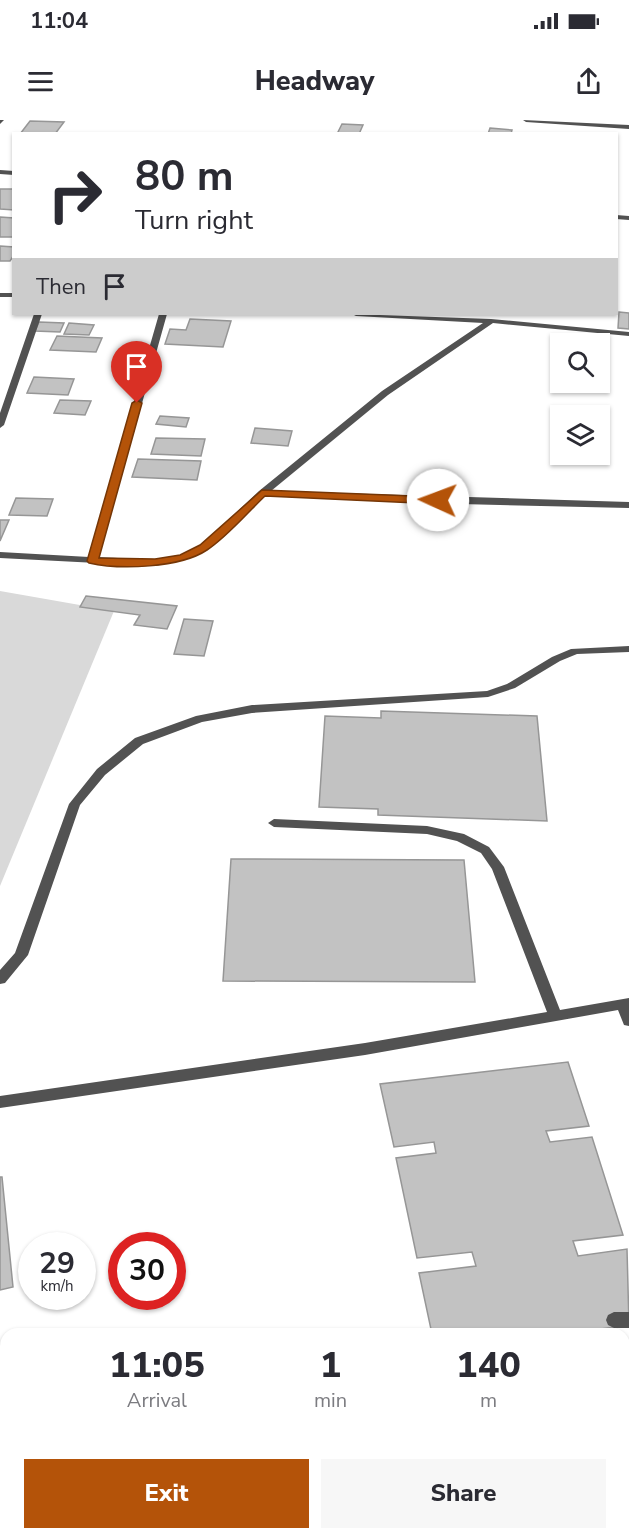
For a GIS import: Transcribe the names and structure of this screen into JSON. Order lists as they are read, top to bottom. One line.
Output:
{"page":{"status":"11:04","header":"Headway","turn":["80 m","Turn right"],"then":"Then","speed":"29 km/h","limit":"30","eta":["11:05","Arrival","1","min","140","m"],"buttons":["Exit","Share"]}}
